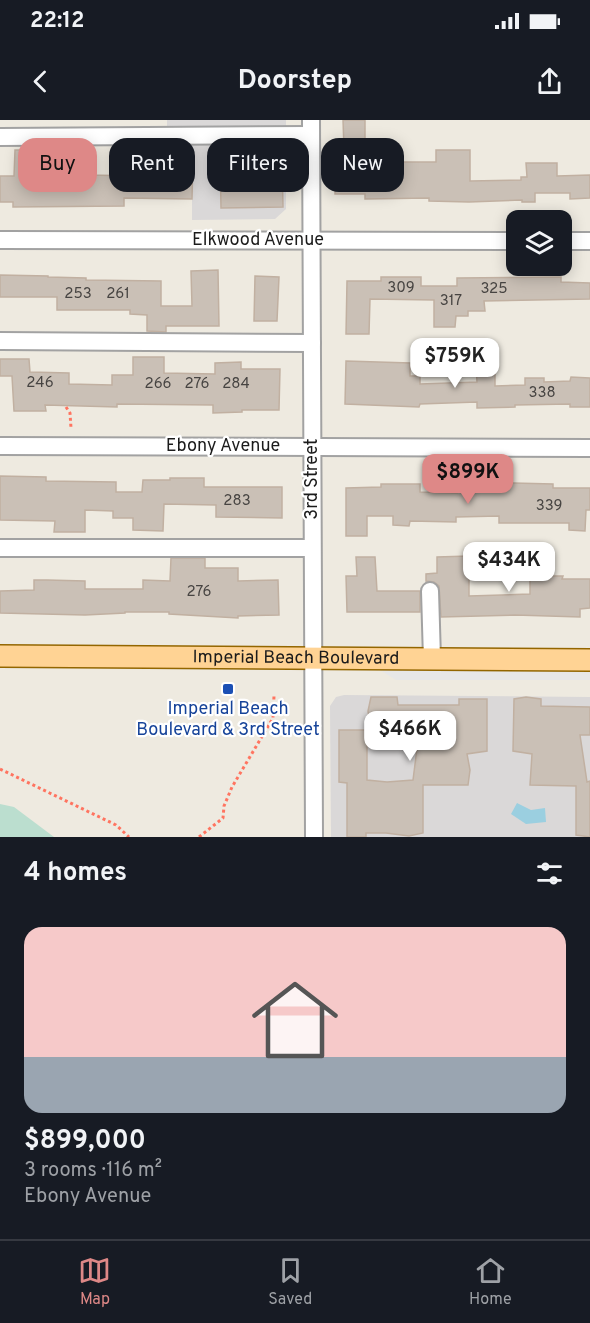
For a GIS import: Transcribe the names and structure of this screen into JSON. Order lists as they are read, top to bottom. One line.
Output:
{"streets":{"main road":["Imperial Beach Boulevard"],"street":["Elkwood Avenue","Ebony Avenue","3rd Street"]},"crossings":[["Elkwood Avenue","3rd Street"],["Ebony Avenue","3rd Street"],["3rd Street","Imperial Beach Boulevard"]],"places":{"transit":["Imperial Beach Boulevard & 3rd Street"]},"house_numbers":["309","325","253","261","317","246","266","276","284","338","283","339","276"],"page":{"status":"22:12","header":"Doorstep","chip":["Buy","Rent","Filters","New"],"price":["$759K","$899K","$434K","$466K"],"heading":"4 homes","list":[{"name":"$899,000","note":"3 rooms · 116 m² · Ebony Avenue"}],"tabs":["Map","Saved","Home"]}}
